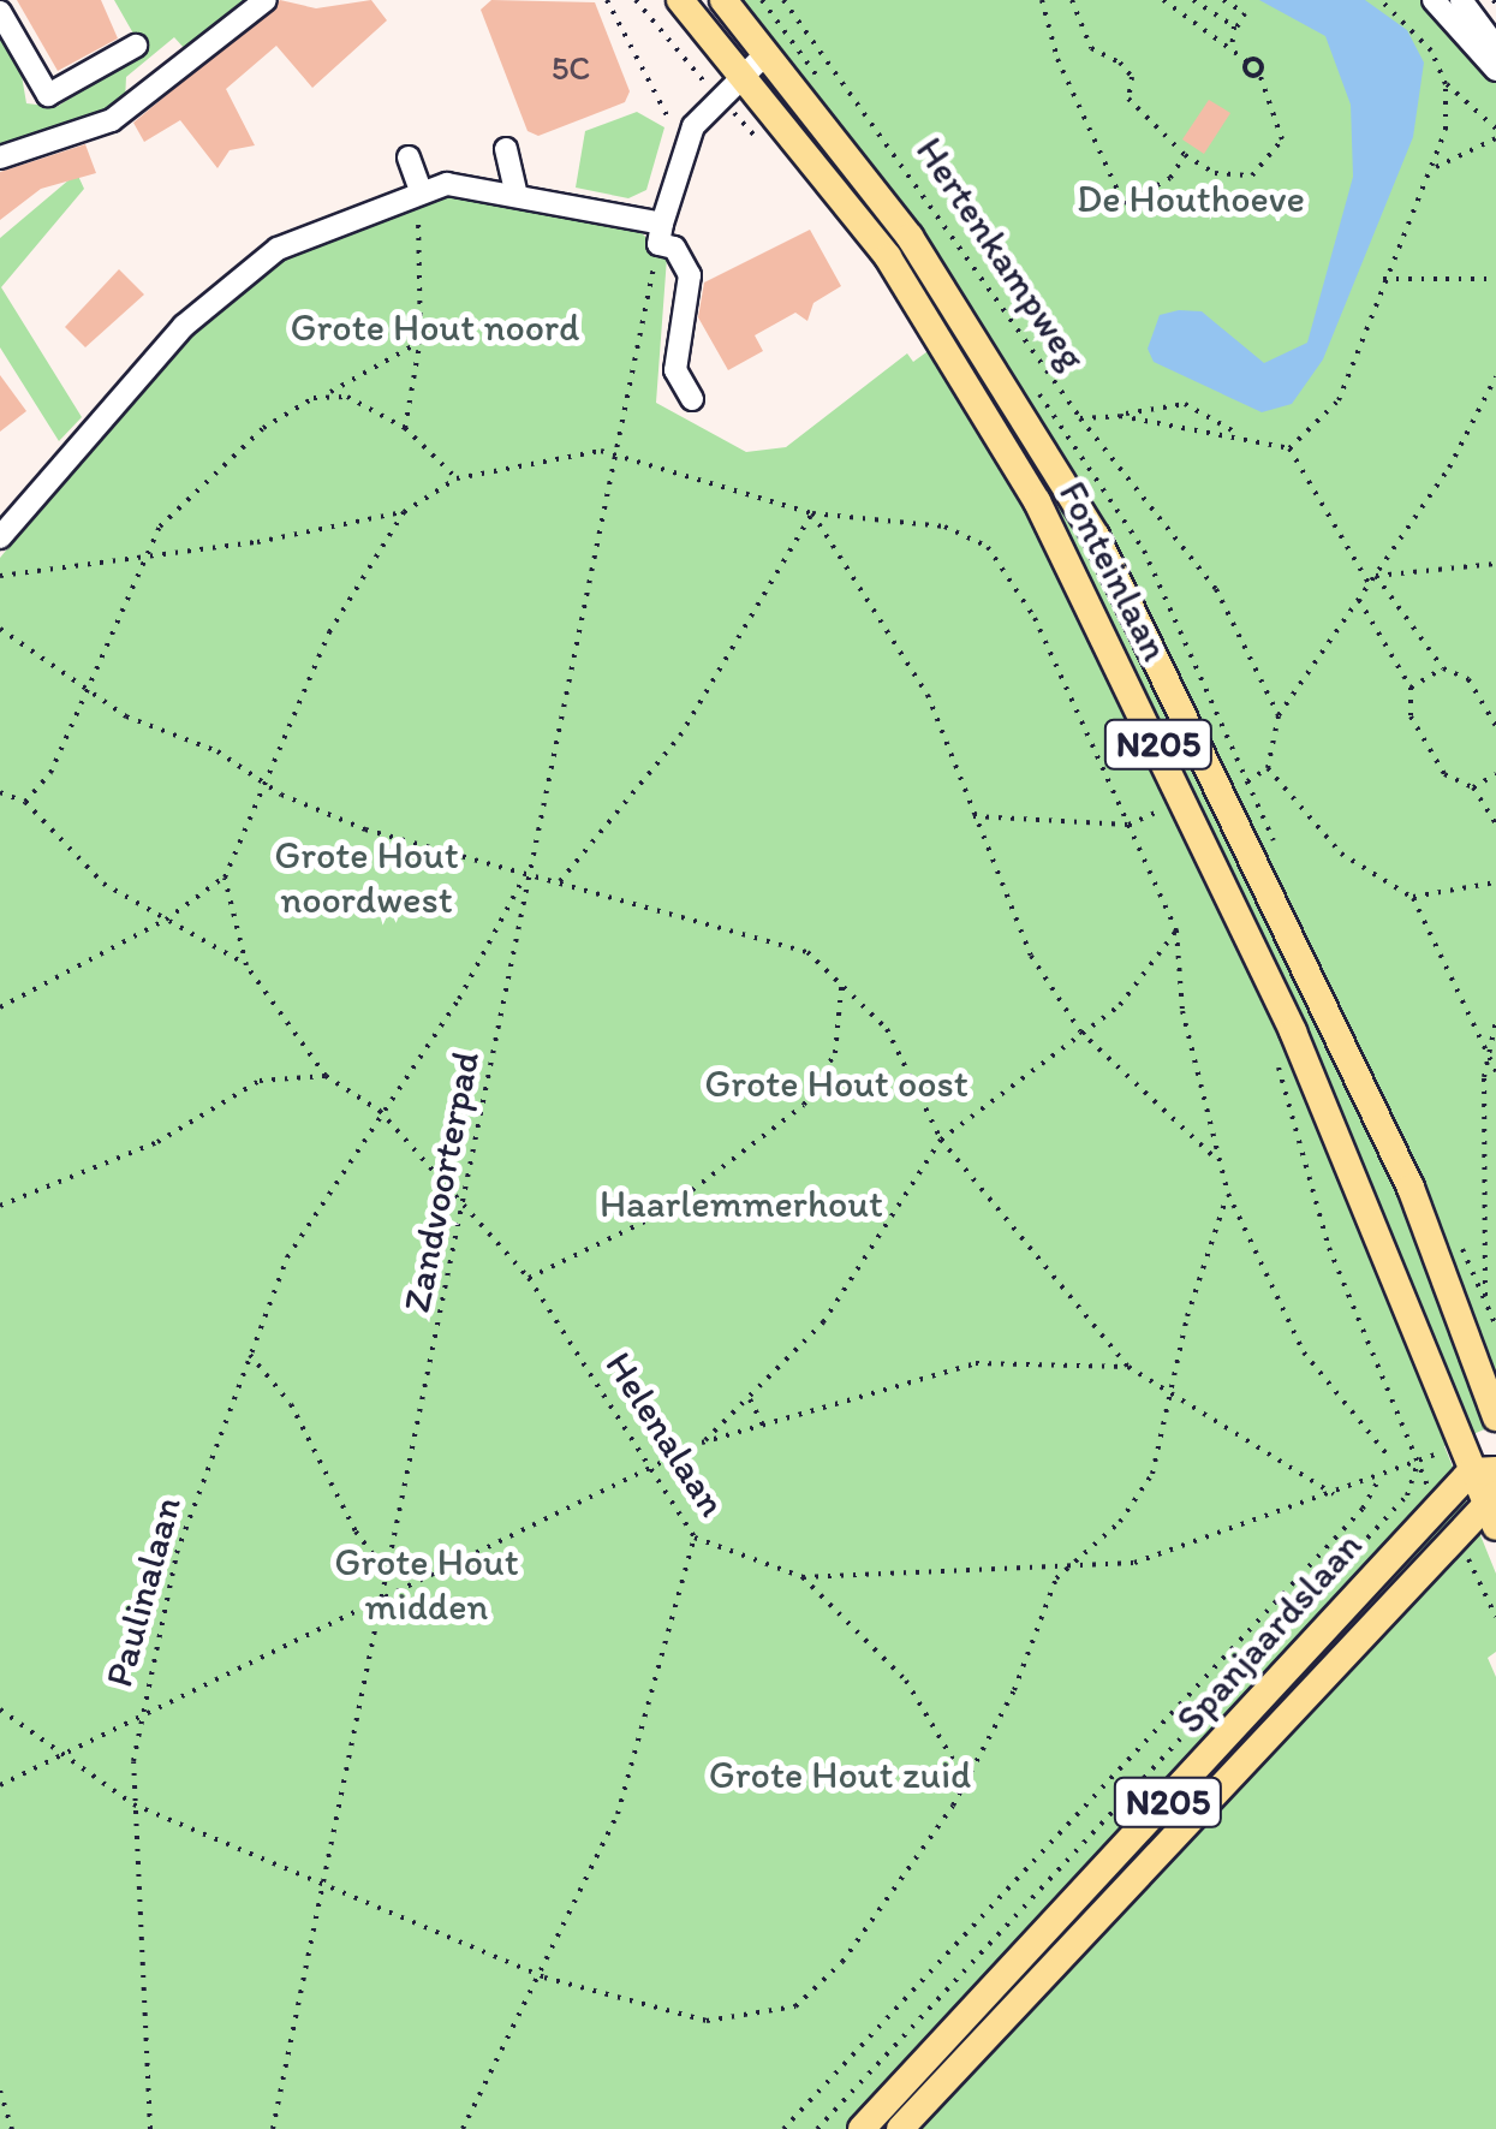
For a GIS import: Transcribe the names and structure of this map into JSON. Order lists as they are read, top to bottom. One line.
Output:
{"streets":{"main road":["Fonteinlaan","N205","Spanjaardslaan"],"path":["Hertenkampweg","Zandvoorterpad","Helenalaan","Paulinalaan"]},"crossings":[["Fonteinlaan","Spanjaardslaan"],["Zandvoorterpad","Helenalaan"],["Zandvoorterpad","Paulinalaan"],["Helenalaan","Paulinalaan"],["Helenalaan","Spanjaardslaan"]],"parks":["De Houthoeve","Grote Hout noord","Grote Hout noordwest","Grote Hout oost","Haarlemmerhout","Grote Hout midden","Grote Hout zuid"],"house_numbers":["5C"]}
